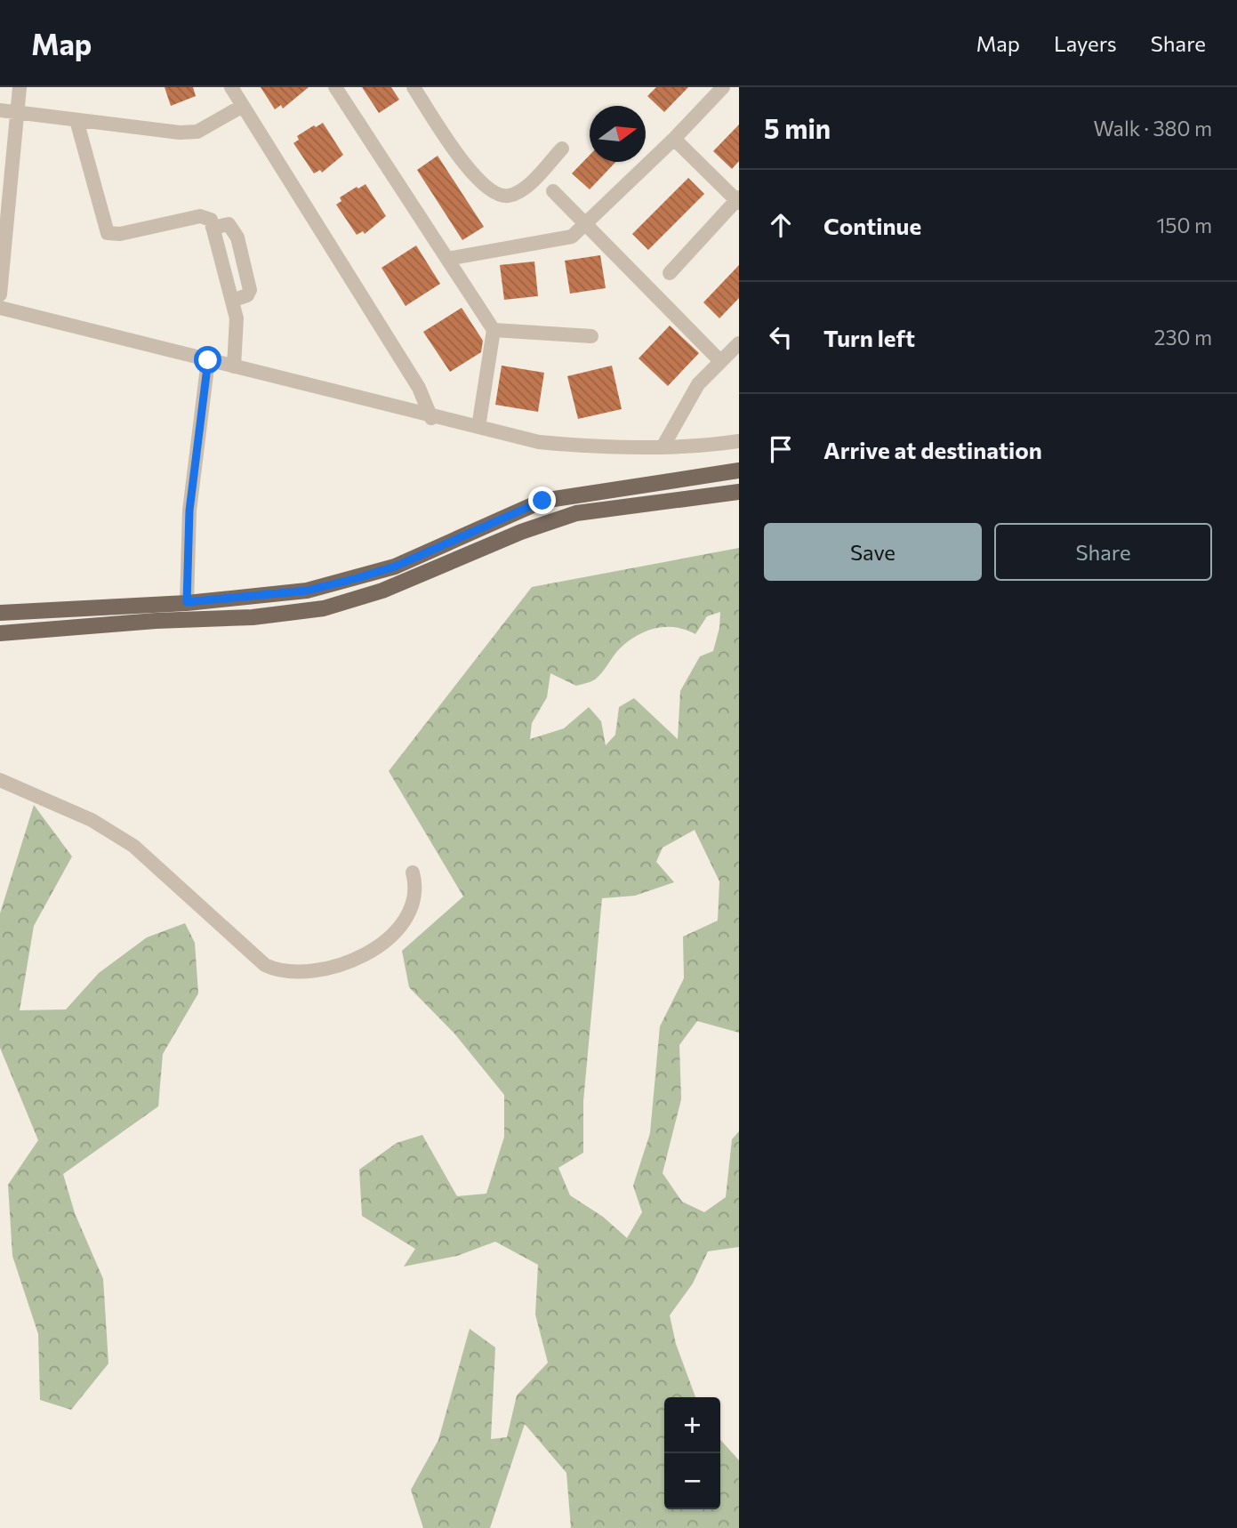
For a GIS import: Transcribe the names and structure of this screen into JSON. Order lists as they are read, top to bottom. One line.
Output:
{"north":"right","page":{"header":"Map","nav":["Map","Layers","Share"],"heading":["5 min","Walk · 380 m"],"list":[["Continue","150 m"],["Turn left","230 m"],"Arrive at destination"],"buttons":["Save","Share"],"map_buttons":["+","−"]}}
